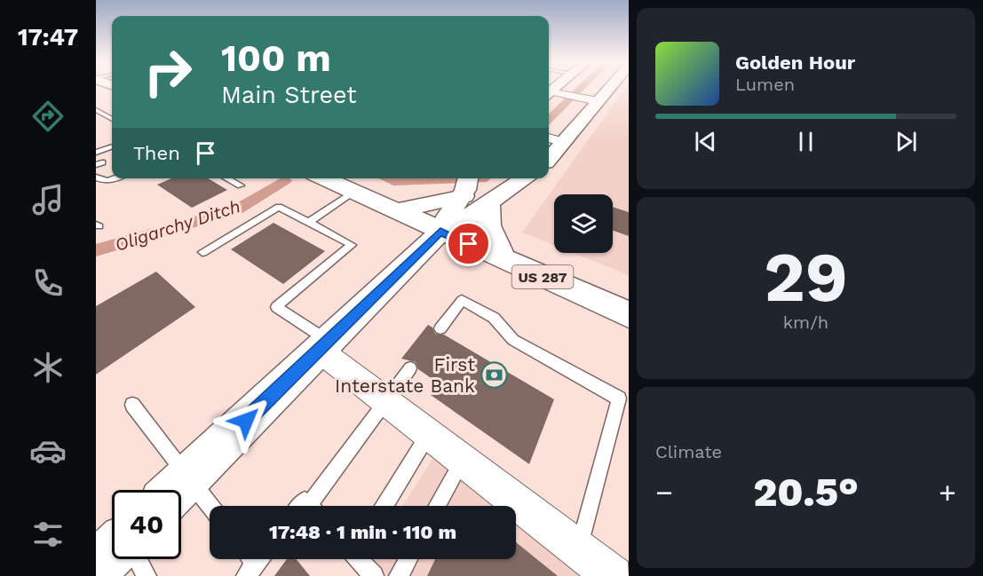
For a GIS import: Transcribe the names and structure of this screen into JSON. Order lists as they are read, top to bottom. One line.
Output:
{"streets":{"main road":["US 287"]},"water":["Oligarchy Ditch"],"places":{"bank":["First Interstate Bank"]},"page":{"tabs":"17:47","turn":["100 m","Main Street"],"song":["Golden Hour","Lumen"],"then":"Then","tile":[["29","km/h"],"Climate"],"heat":["−","20.5°","+"],"limit":"40","trip":"17:48 · 1 min · 110 m"}}
